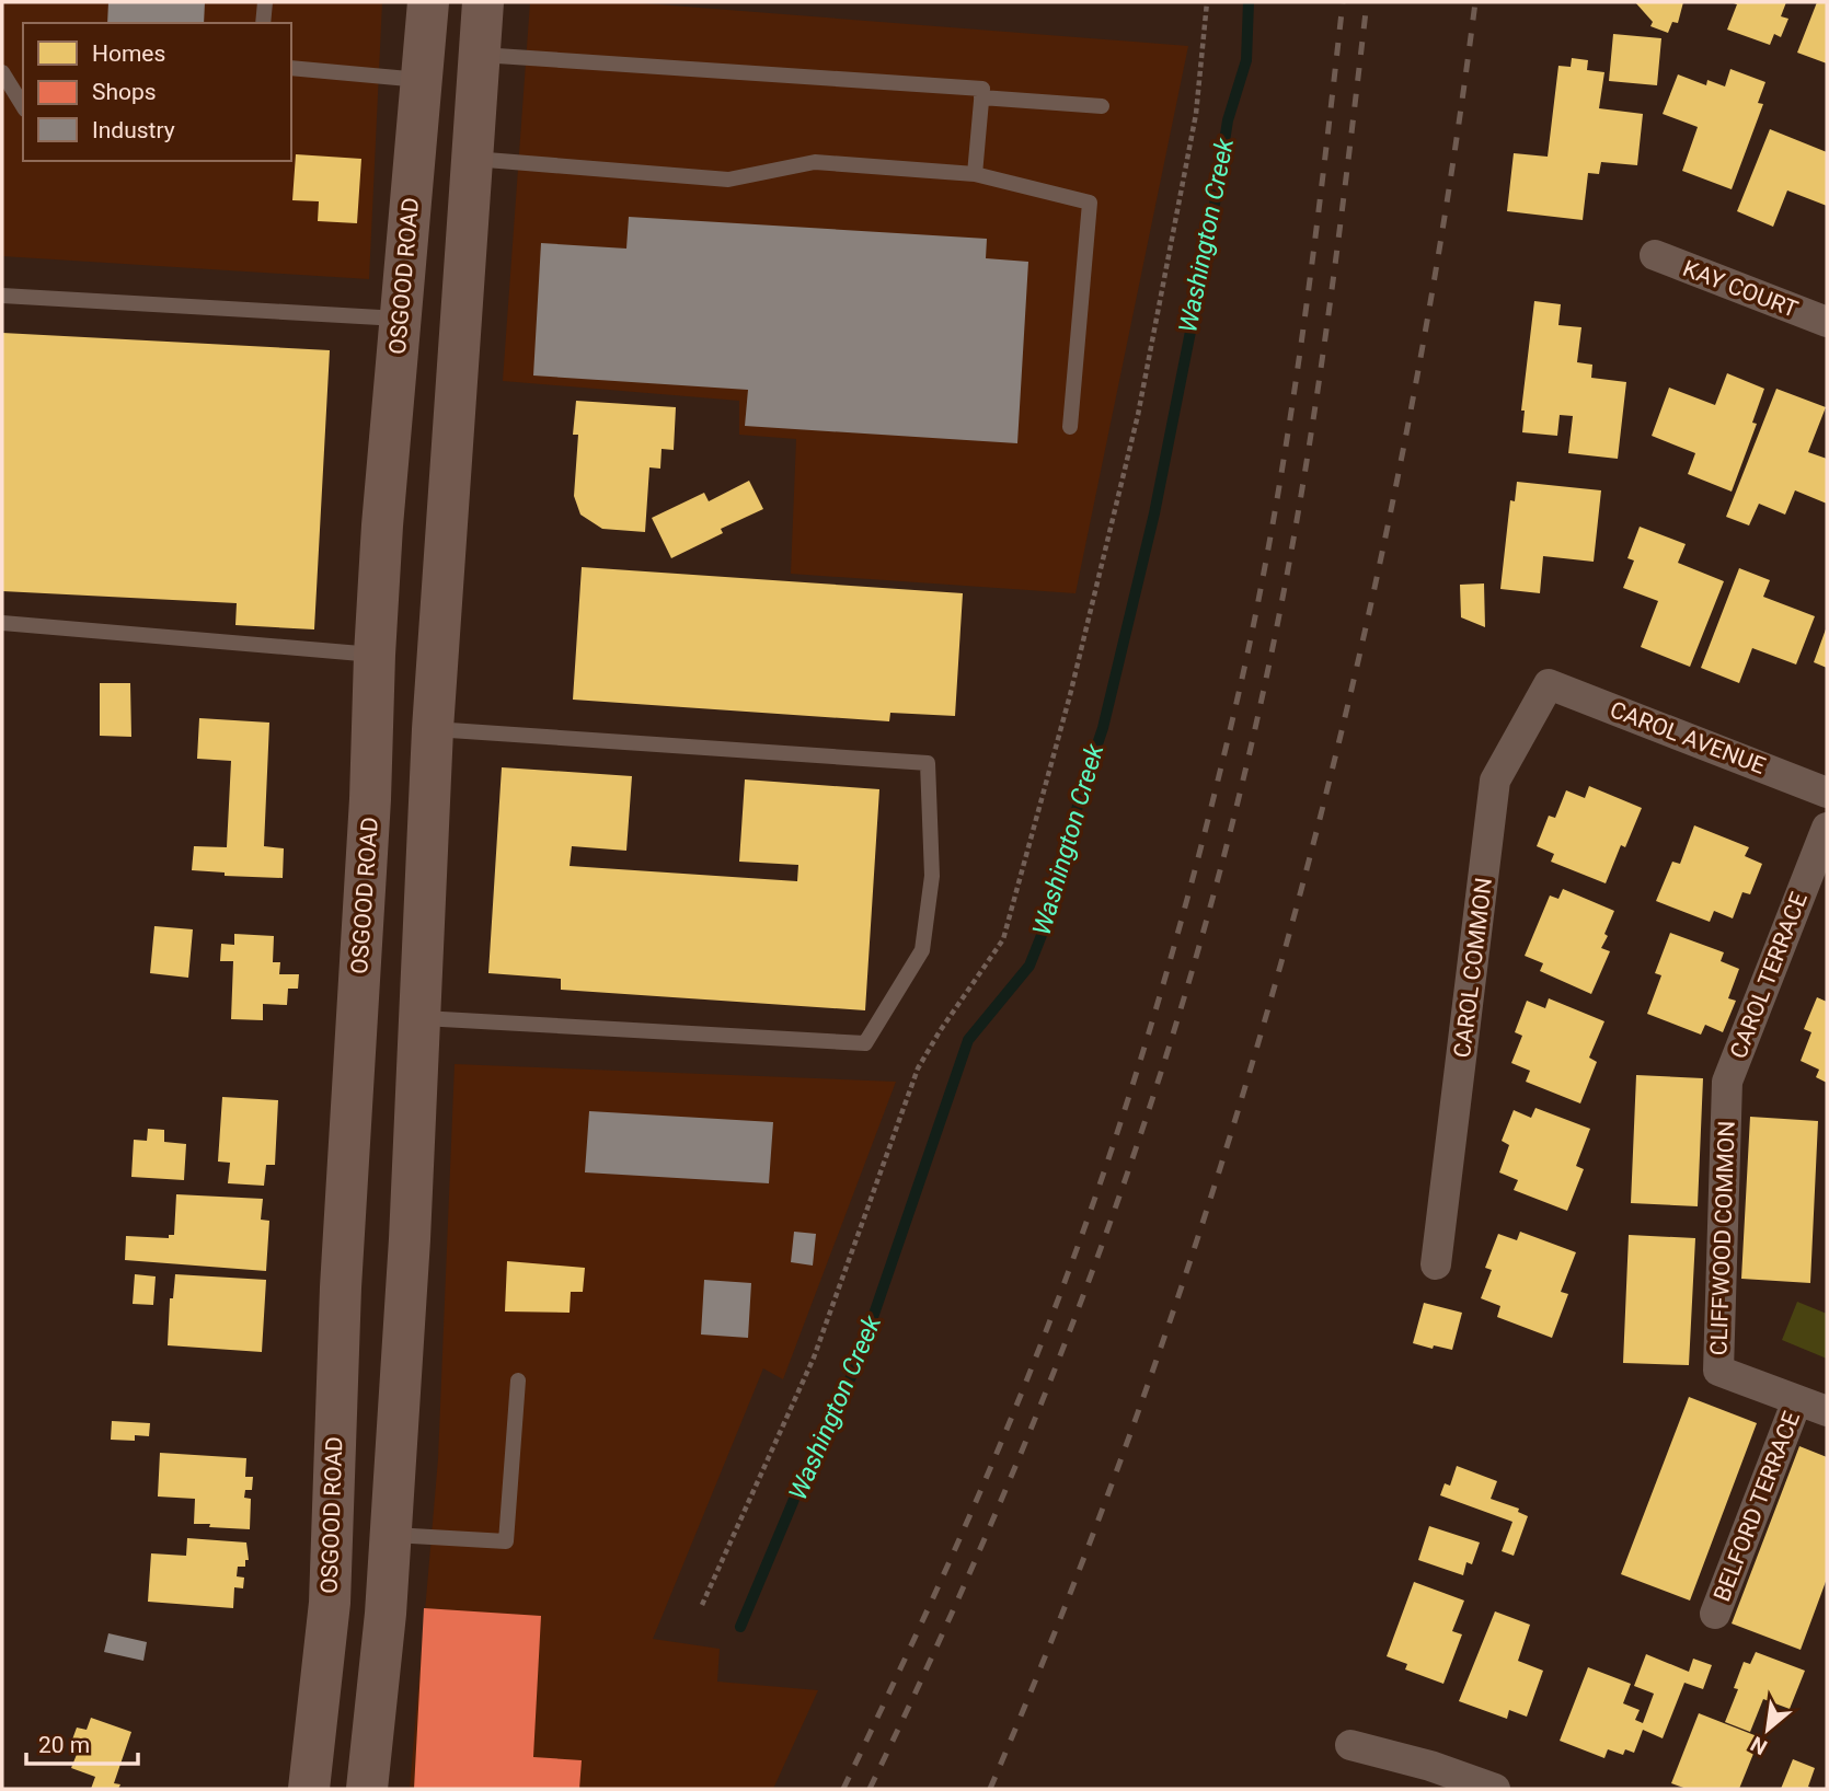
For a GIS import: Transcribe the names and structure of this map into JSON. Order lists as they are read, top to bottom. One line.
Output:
{"streets":{"main road":["OSGOOD ROAD"],"street":["KAY COURT","CAROL AVENUE","CAROL COMMON","CAROL TERRACE","CLIFFWOOD COMMON","BELFORD TERRACE"]},"crossings":[["CAROL AVENUE","CAROL COMMON"],["CAROL TERRACE","CLIFFWOOD COMMON"],["CLIFFWOOD COMMON","BELFORD TERRACE"]],"water":["Washington Creek"],"legend":["Homes","Shops","Industry"],"scale_bar":"20 m","north":"bottom left"}
